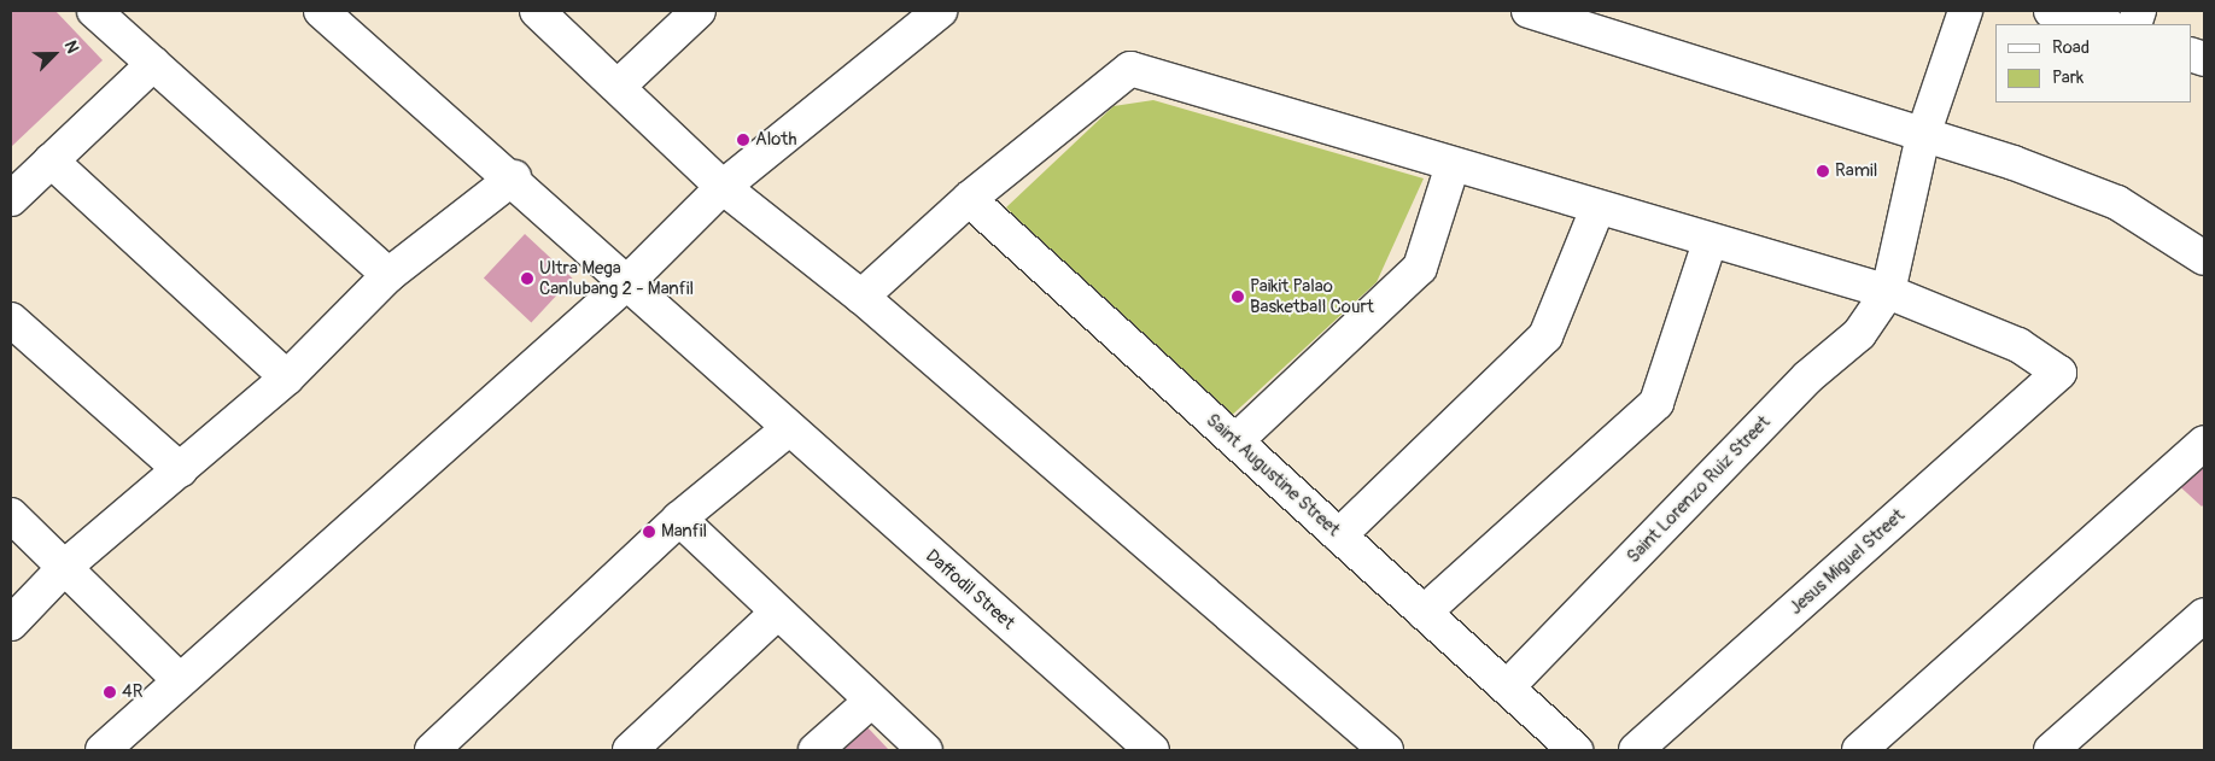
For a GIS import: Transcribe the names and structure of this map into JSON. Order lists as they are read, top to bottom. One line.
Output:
{"streets":{"street":["Saint Augustine Street","Saint Lorenzo Ruiz Street","Jesus Miguel Street","Daffodil Street"]},"crossings":[["Saint Augustine Street","Saint Lorenzo Ruiz Street"],["Saint Lorenzo Ruiz Street","Jesus Miguel Street"]],"places":["Aloth","Ramil","Ultra Mega Canlubang 2 - Manfil","Paikit Palao Basketball Court","Manfil","4R"],"legend":["Road","Park"],"north":"top right"}
